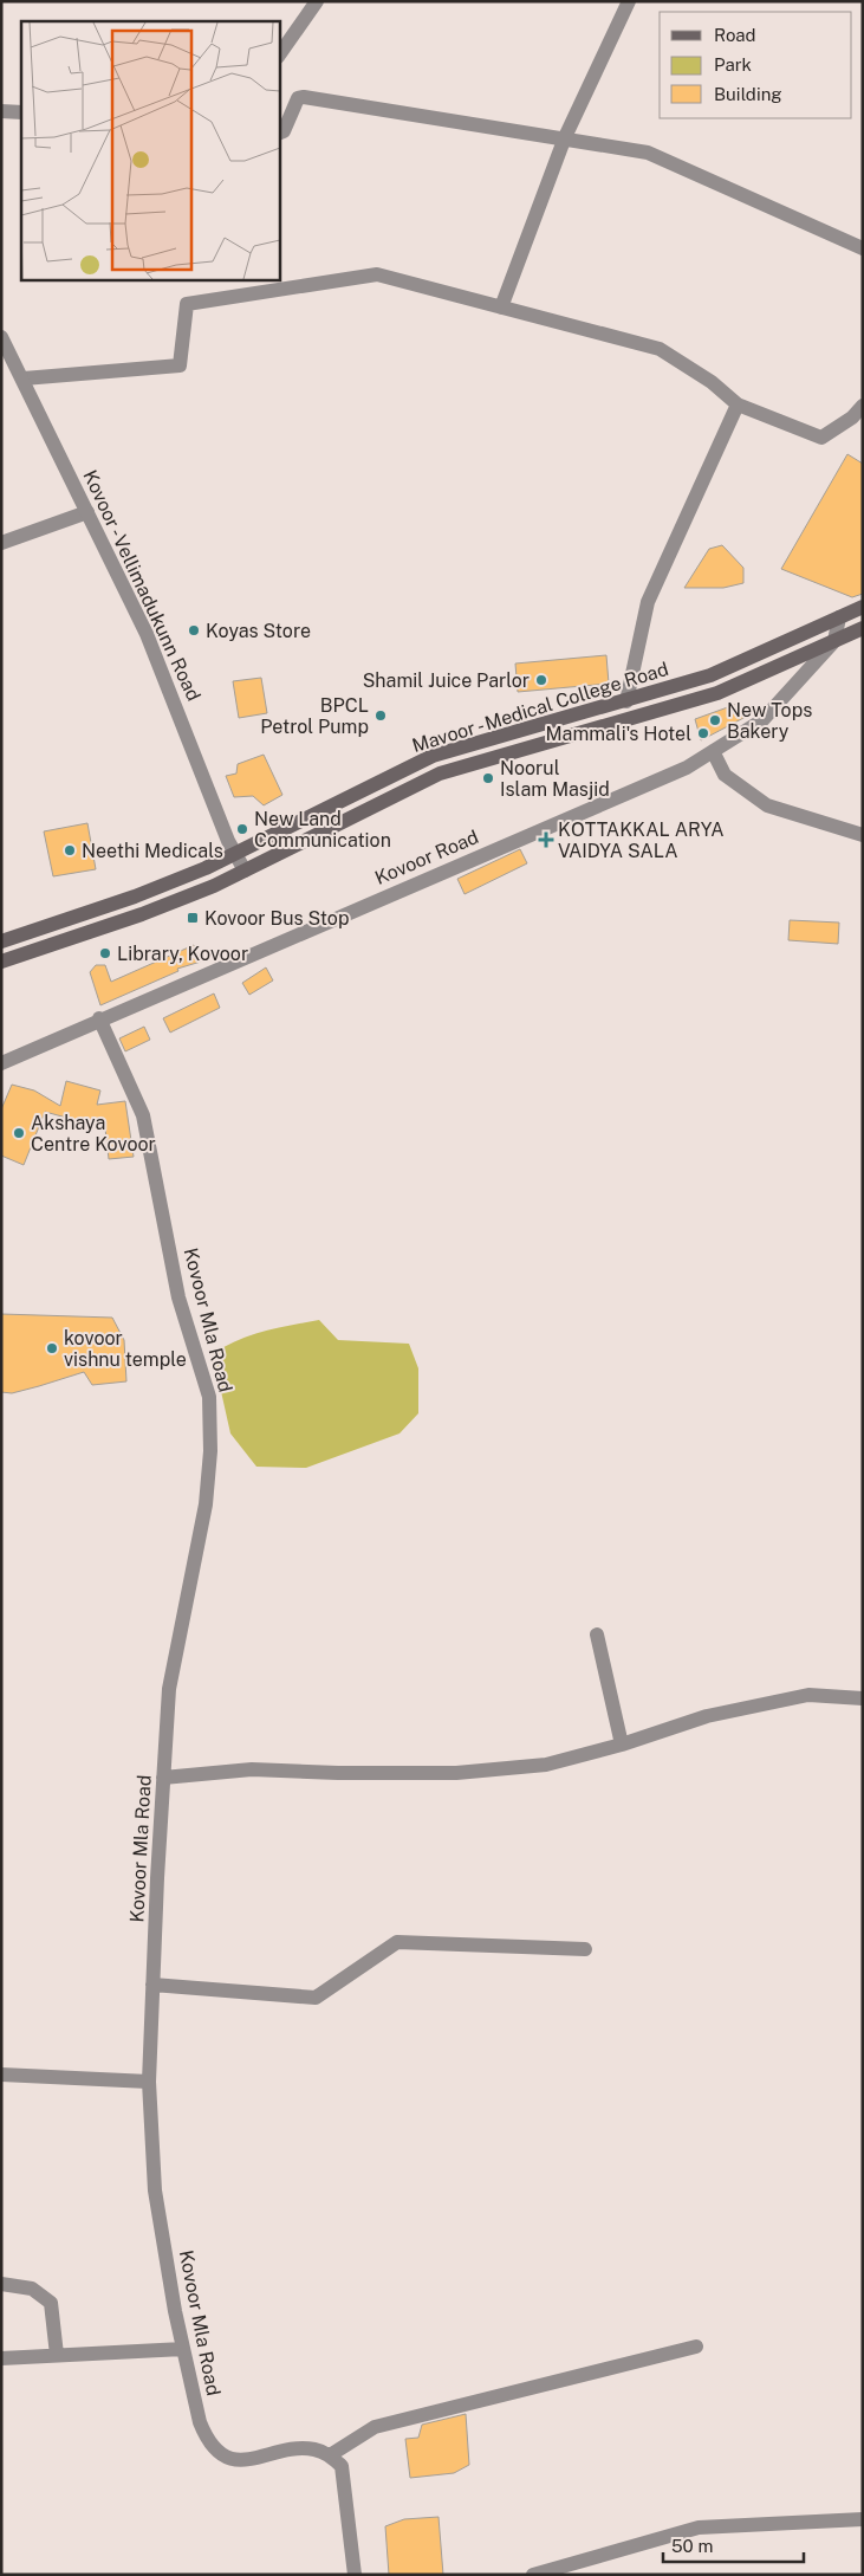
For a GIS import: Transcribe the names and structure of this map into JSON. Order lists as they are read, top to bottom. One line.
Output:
{"streets":{"main road":["Mavoor - Medical College Road"],"street":["Kovoor - Vellimadukunn Road","Kovoor Road","Kovoor Mla Road"]},"crossings":[["Kovoor - Vellimadukunn Road","Mavoor - Medical College Road"],["Kovoor Road","Kovoor Mla Road"]],"places":{"other":["Koyas Store","Shamil Juice Parlor","BPCL Petrol Pump","New Tops Bakery","Mammali's Hotel","Noorul Islam Masjid","New Land Communication","Neethi Medicals","Library, Kovoor","Akshaya Centre Kovoor","kovoor vishnu temple"],"health":["KOTTAKKAL ARYA VAIDYA SALA"],"transit":["Kovoor Bus Stop"]},"legend":["Road","Park","Building"],"scale_bar":"50 m"}
